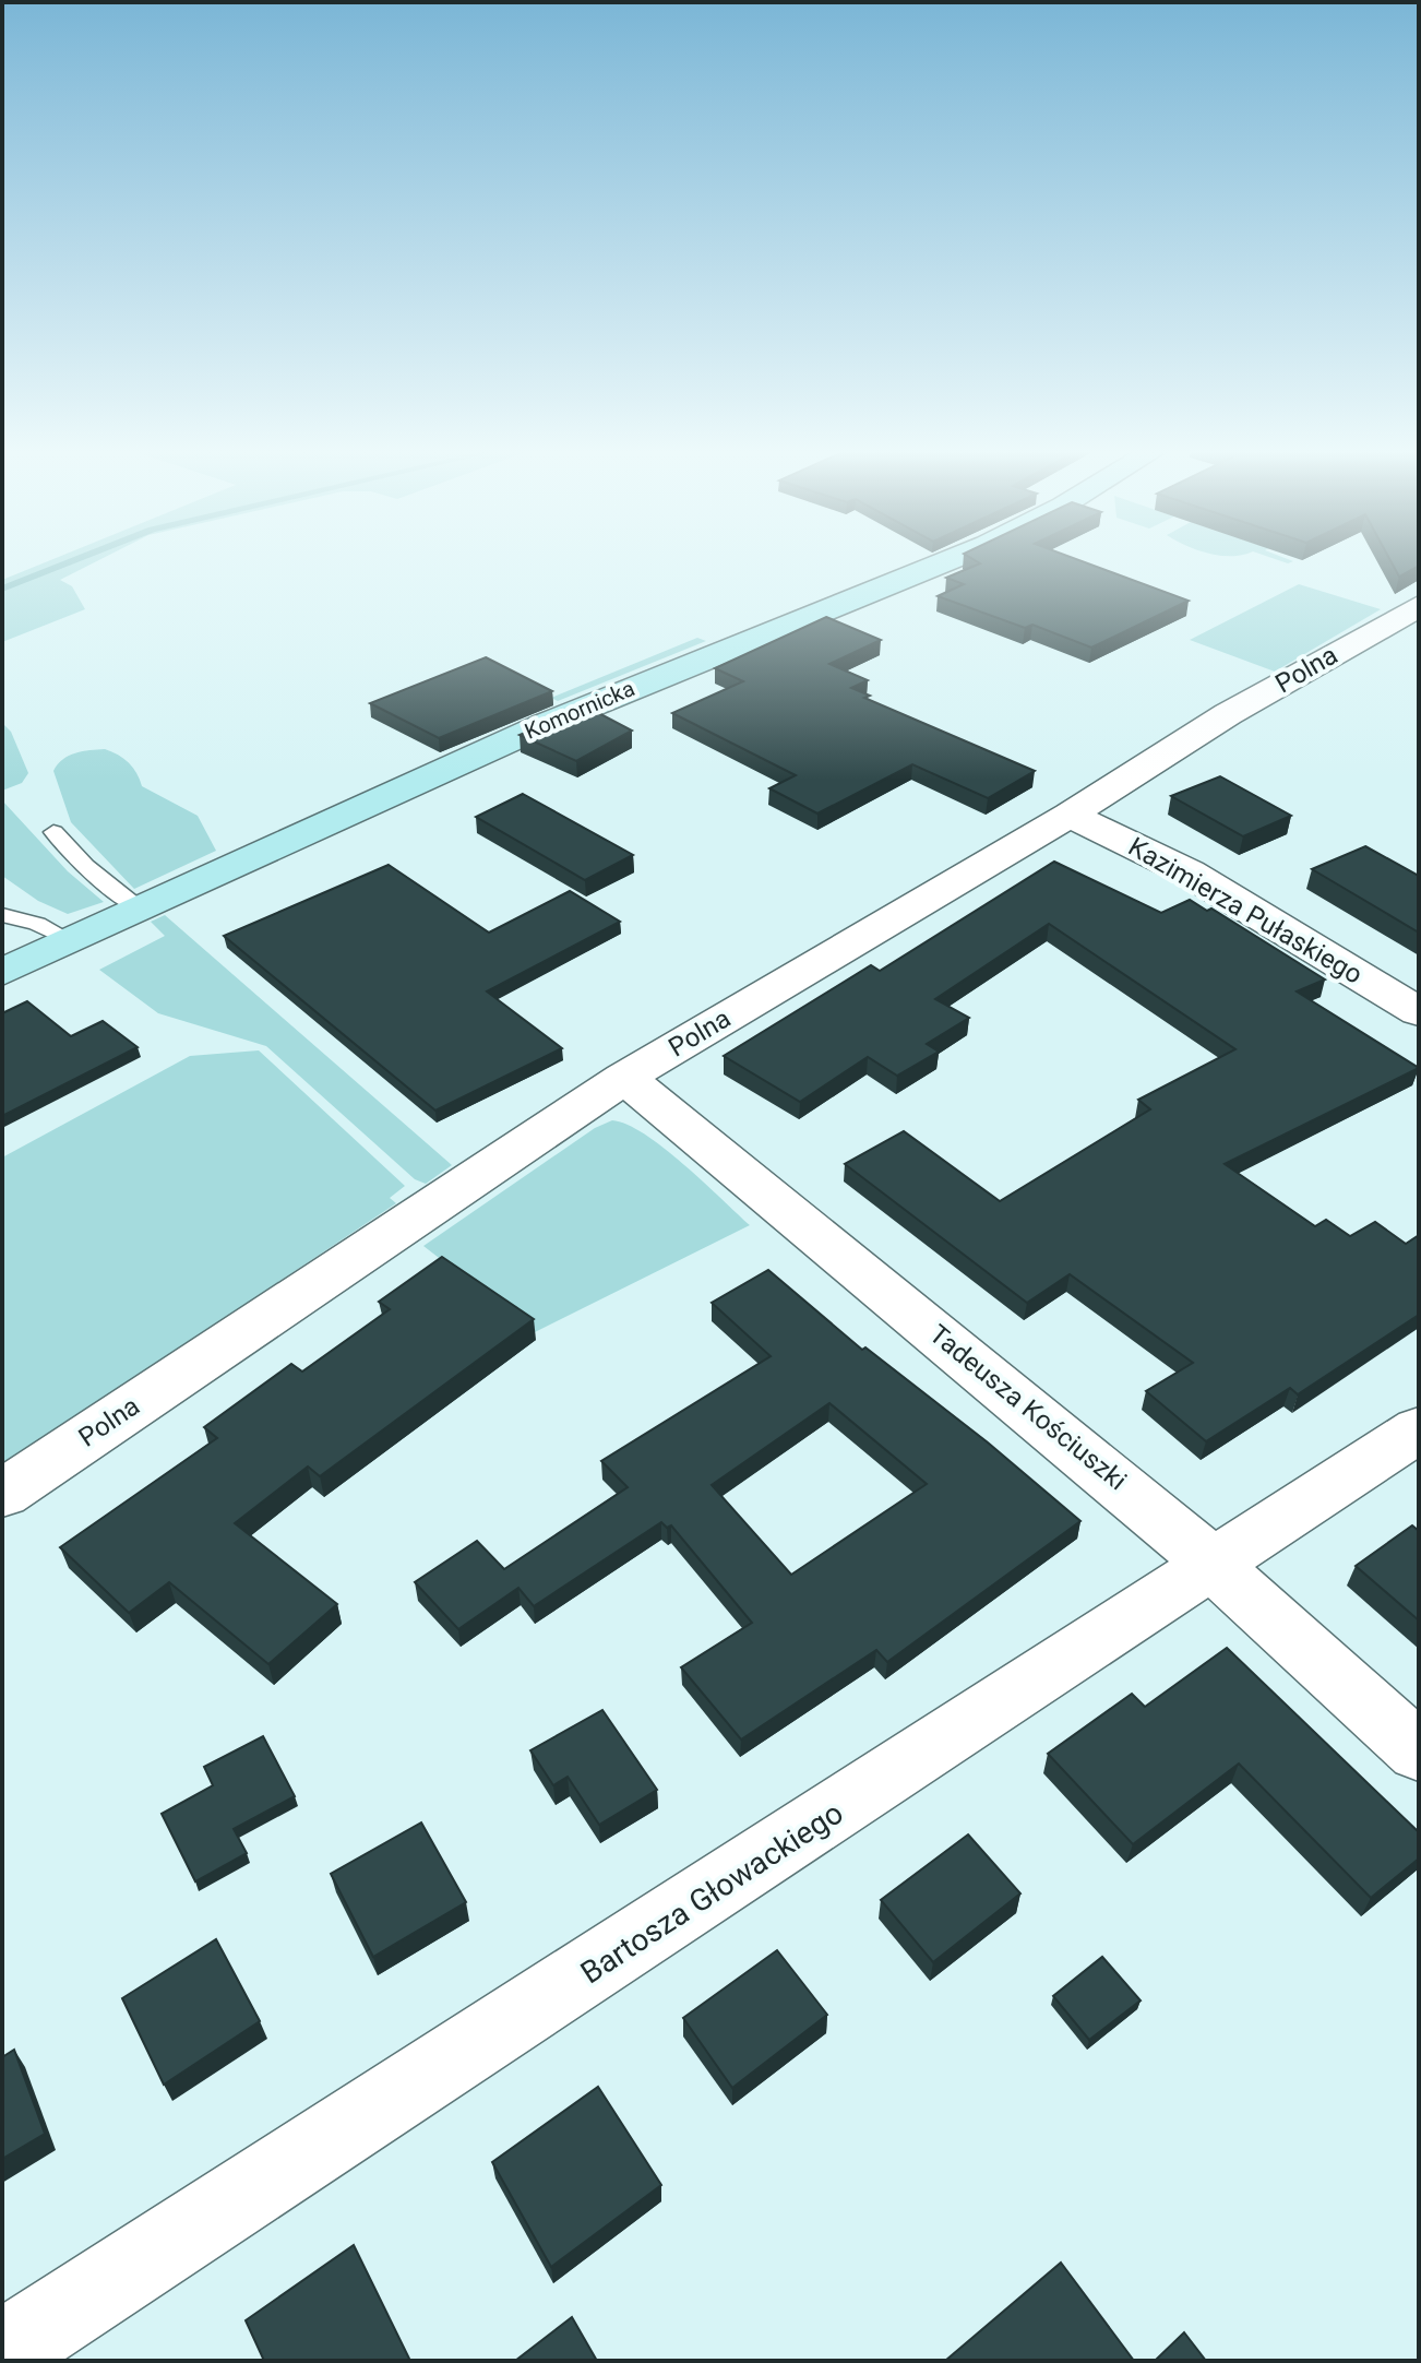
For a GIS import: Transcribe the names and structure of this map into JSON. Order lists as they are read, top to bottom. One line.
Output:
{"streets":{"street":["Polna","Komornicka","Kazimierza Pułaskiego","Tadeusza Kościuszki","Bartosza Głowackiego"]},"crossings":[["Polna","Kazimierza Pułaskiego"],["Polna","Tadeusza Kościuszki"],["Tadeusza Kościuszki","Bartosza Głowackiego"]]}
